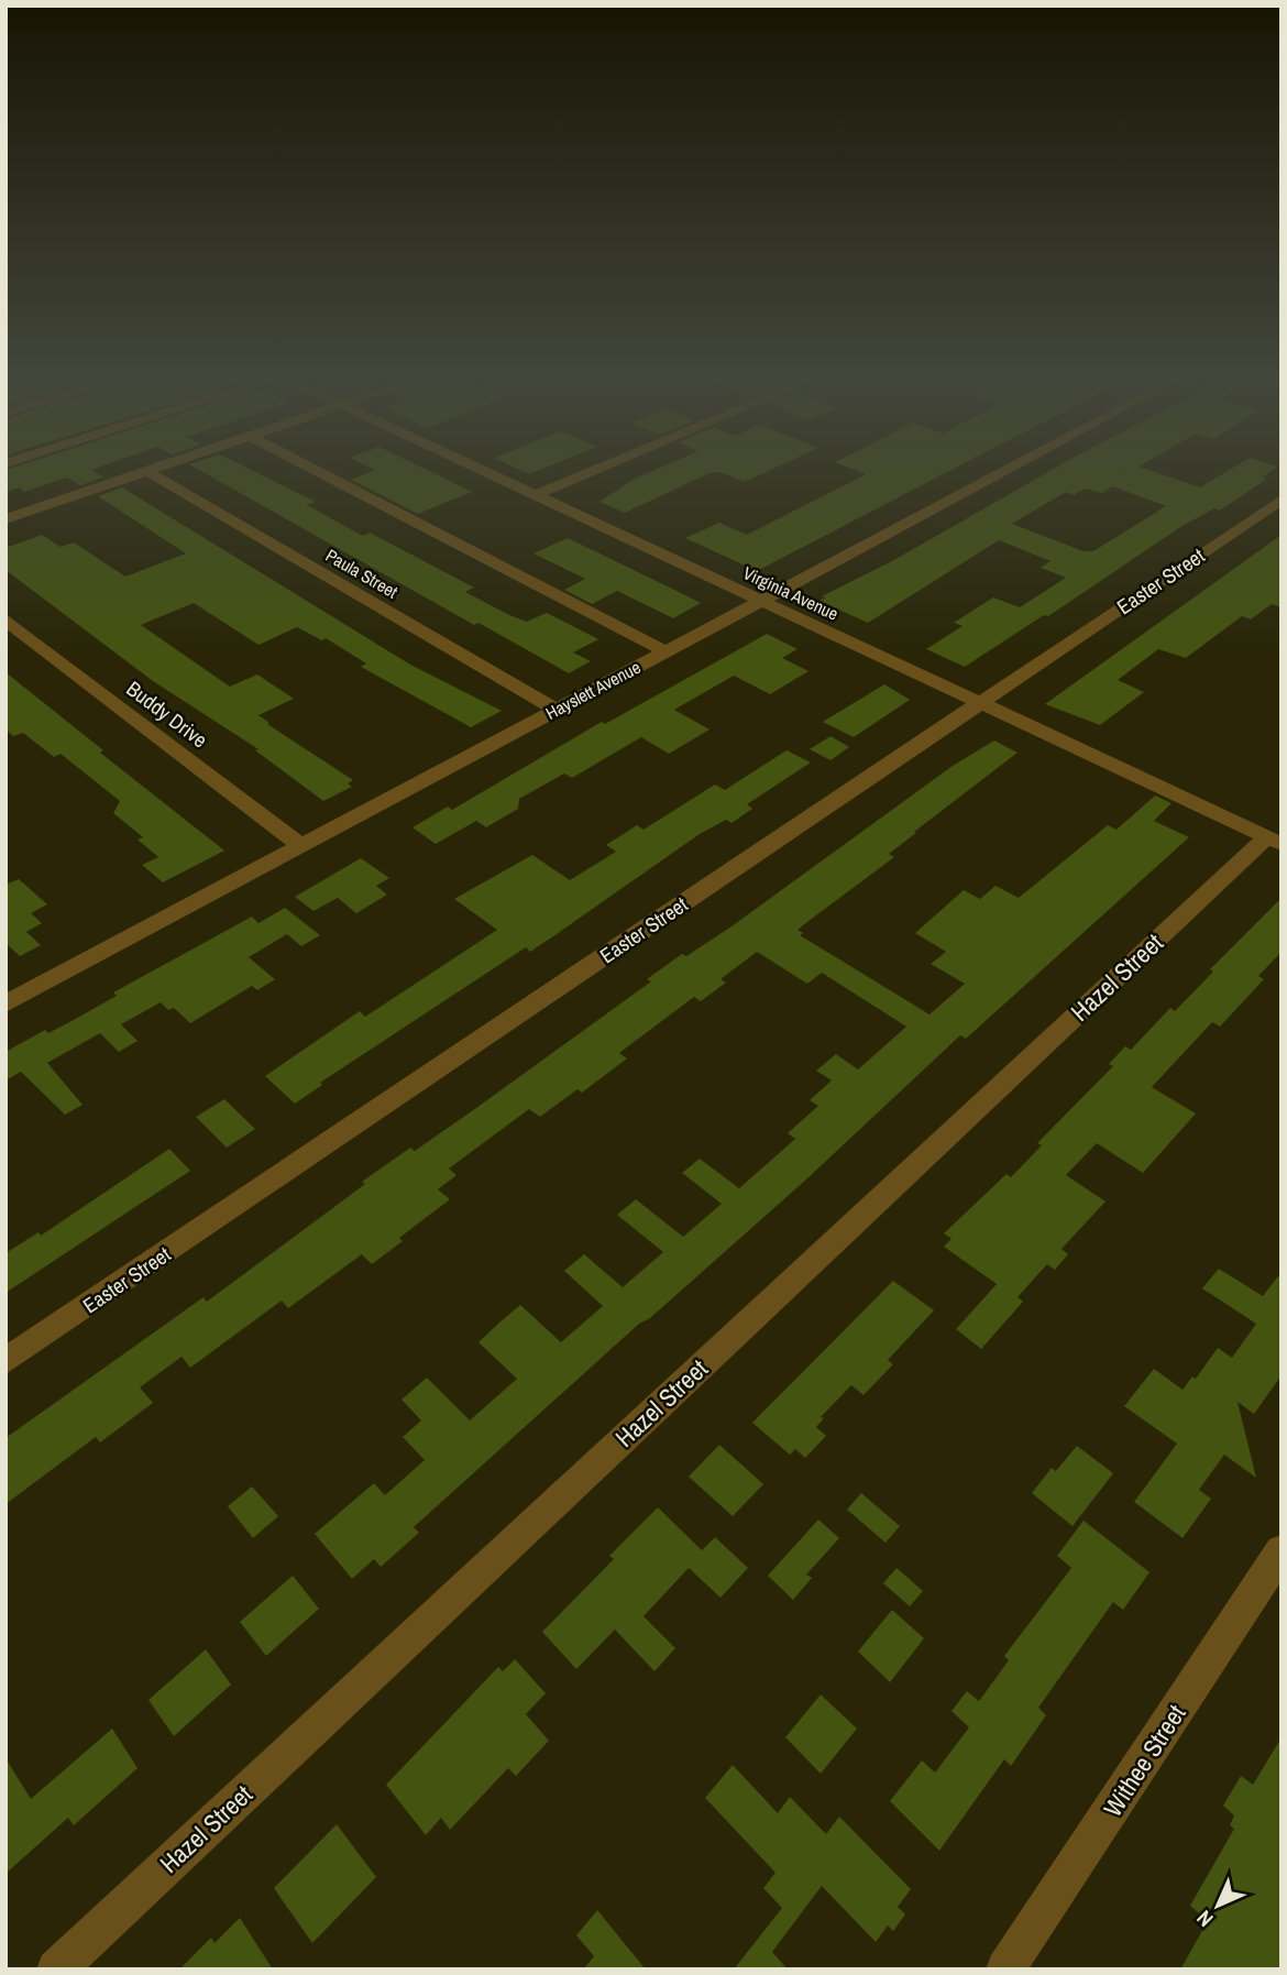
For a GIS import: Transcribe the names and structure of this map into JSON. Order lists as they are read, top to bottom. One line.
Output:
{"streets":{"street":["Paula Street","Easter Street","Virginia Avenue","Hayslett Avenue","Buddy Drive","Hazel Street","Withee Street"]},"crossings":[["Paula Street","Hayslett Avenue"],["Easter Street","Virginia Avenue"],["Virginia Avenue","Hayslett Avenue"],["Virginia Avenue","Hazel Street"],["Hayslett Avenue","Buddy Drive"]],"north":"bottom left"}
